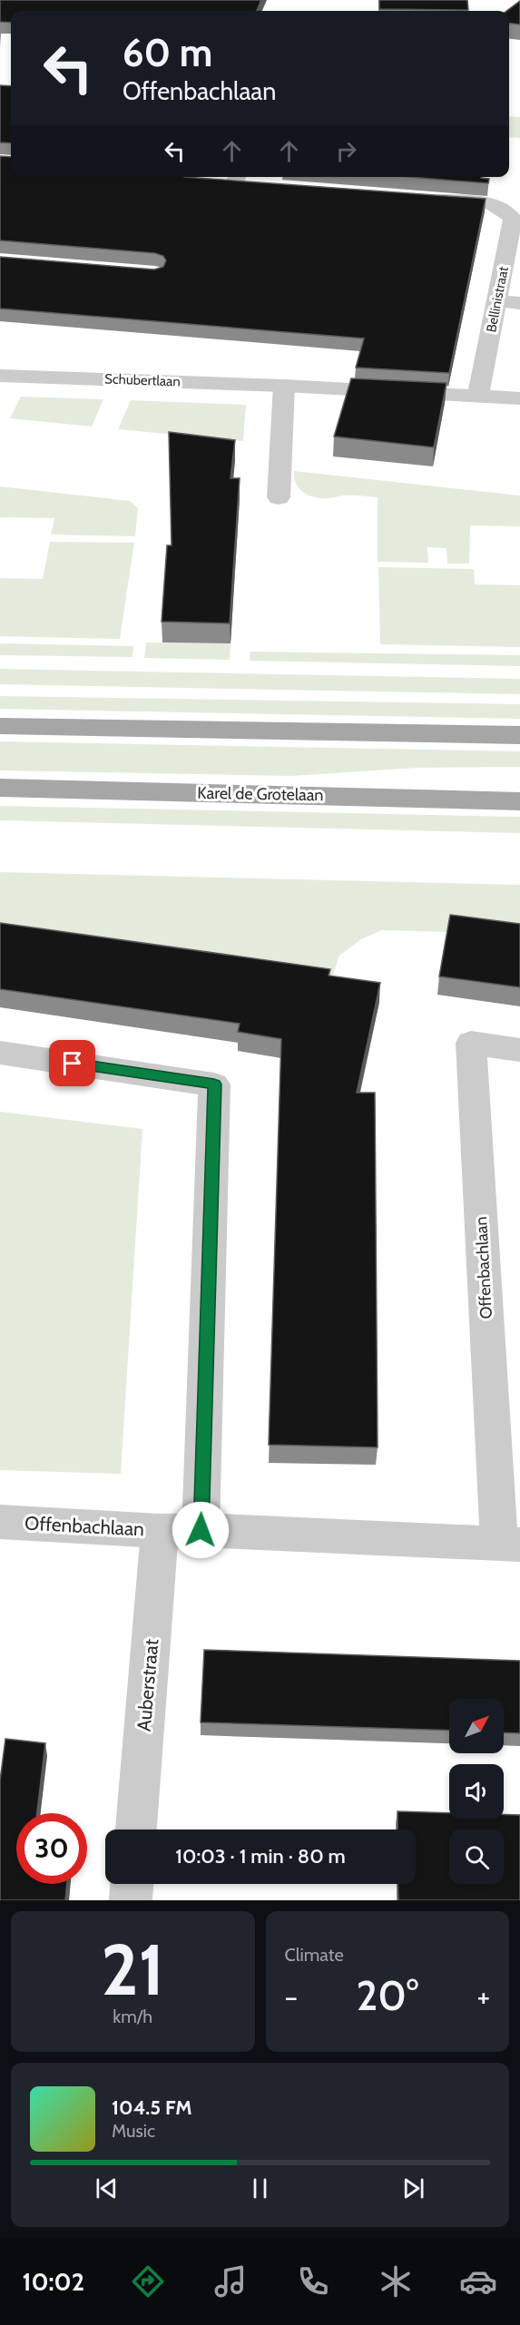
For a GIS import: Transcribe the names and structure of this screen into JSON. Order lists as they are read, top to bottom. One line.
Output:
{"streets":{"main road":["Karel de Grotelaan"],"street":["Bellinistraat","Schubertlaan","Offenbachlaan","Auberstraat"]},"crossings":[["Bellinistraat","Schubertlaan"],["Offenbachlaan","Auberstraat"]],"north":"top right","page":{"turn":["60 m","Offenbachlaan"],"limit":"30","trip":"10:03 · 1 min · 80 m","tile":[["21","km/h"],"Climate"],"heat":["−","20°","+"],"song":["104.5 FM","Music"],"tabs":"10:02"}}
